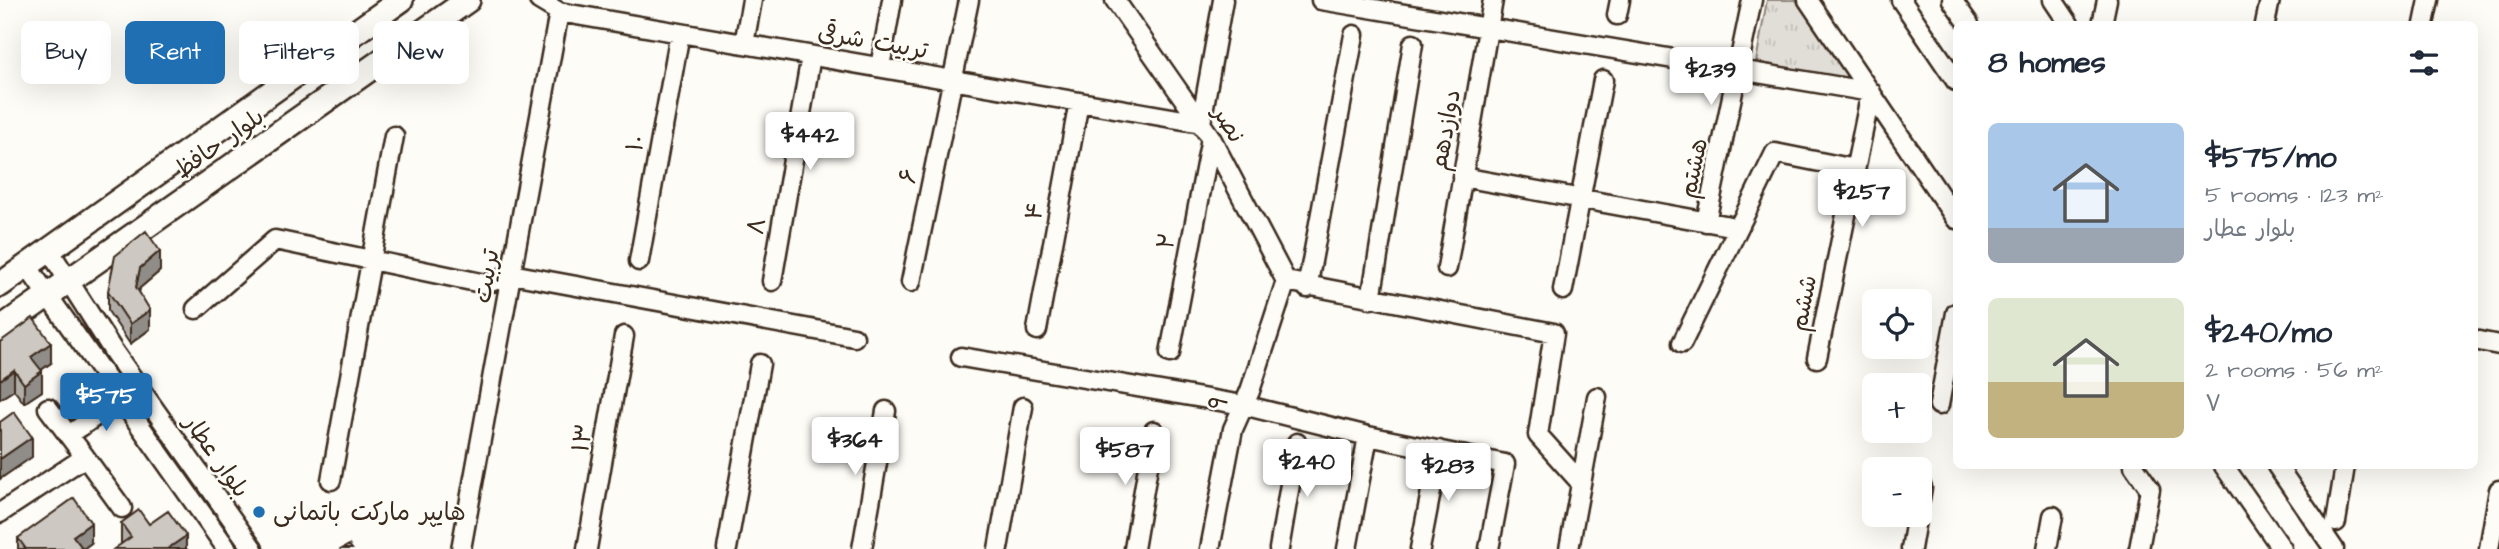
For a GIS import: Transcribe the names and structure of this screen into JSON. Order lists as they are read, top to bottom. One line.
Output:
{"streets":{"main road":["بلوار حافظ"],"street":["تربیت شرقی","نصر","دوازدهم","۱۰","هشتم","۶","۴","۸","۲","تربیت","ششم","۹","۱۳","بلوار عطار"]},"crossings":[["تربیت شرقی","نصر"],["تربیت شرقی","۱۰"],["تربیت شرقی","۶"],["تربیت شرقی","۴"],["تربیت شرقی","۸"],["تربیت شرقی","۲"],["تربیت شرقی","تربیت"],["نصر","۲"],["نصر","۹"],["بلوار حافظ","بلوار عطار"]],"places":["هایپر مارکت باتمانی"],"page":{"chip":["Buy","Rent","Filters","New"],"heading":"8 homes","price":["$239","$442","$257","$575","$364","$587","$240","$283"],"list":[{"name":"$575/mo","note":"5 rooms · 123 m² · بلوار عطار"},{"name":"$240/mo","note":"2 rooms · 56 m² · ۷"}],"map_buttons":["+","−"]}}
